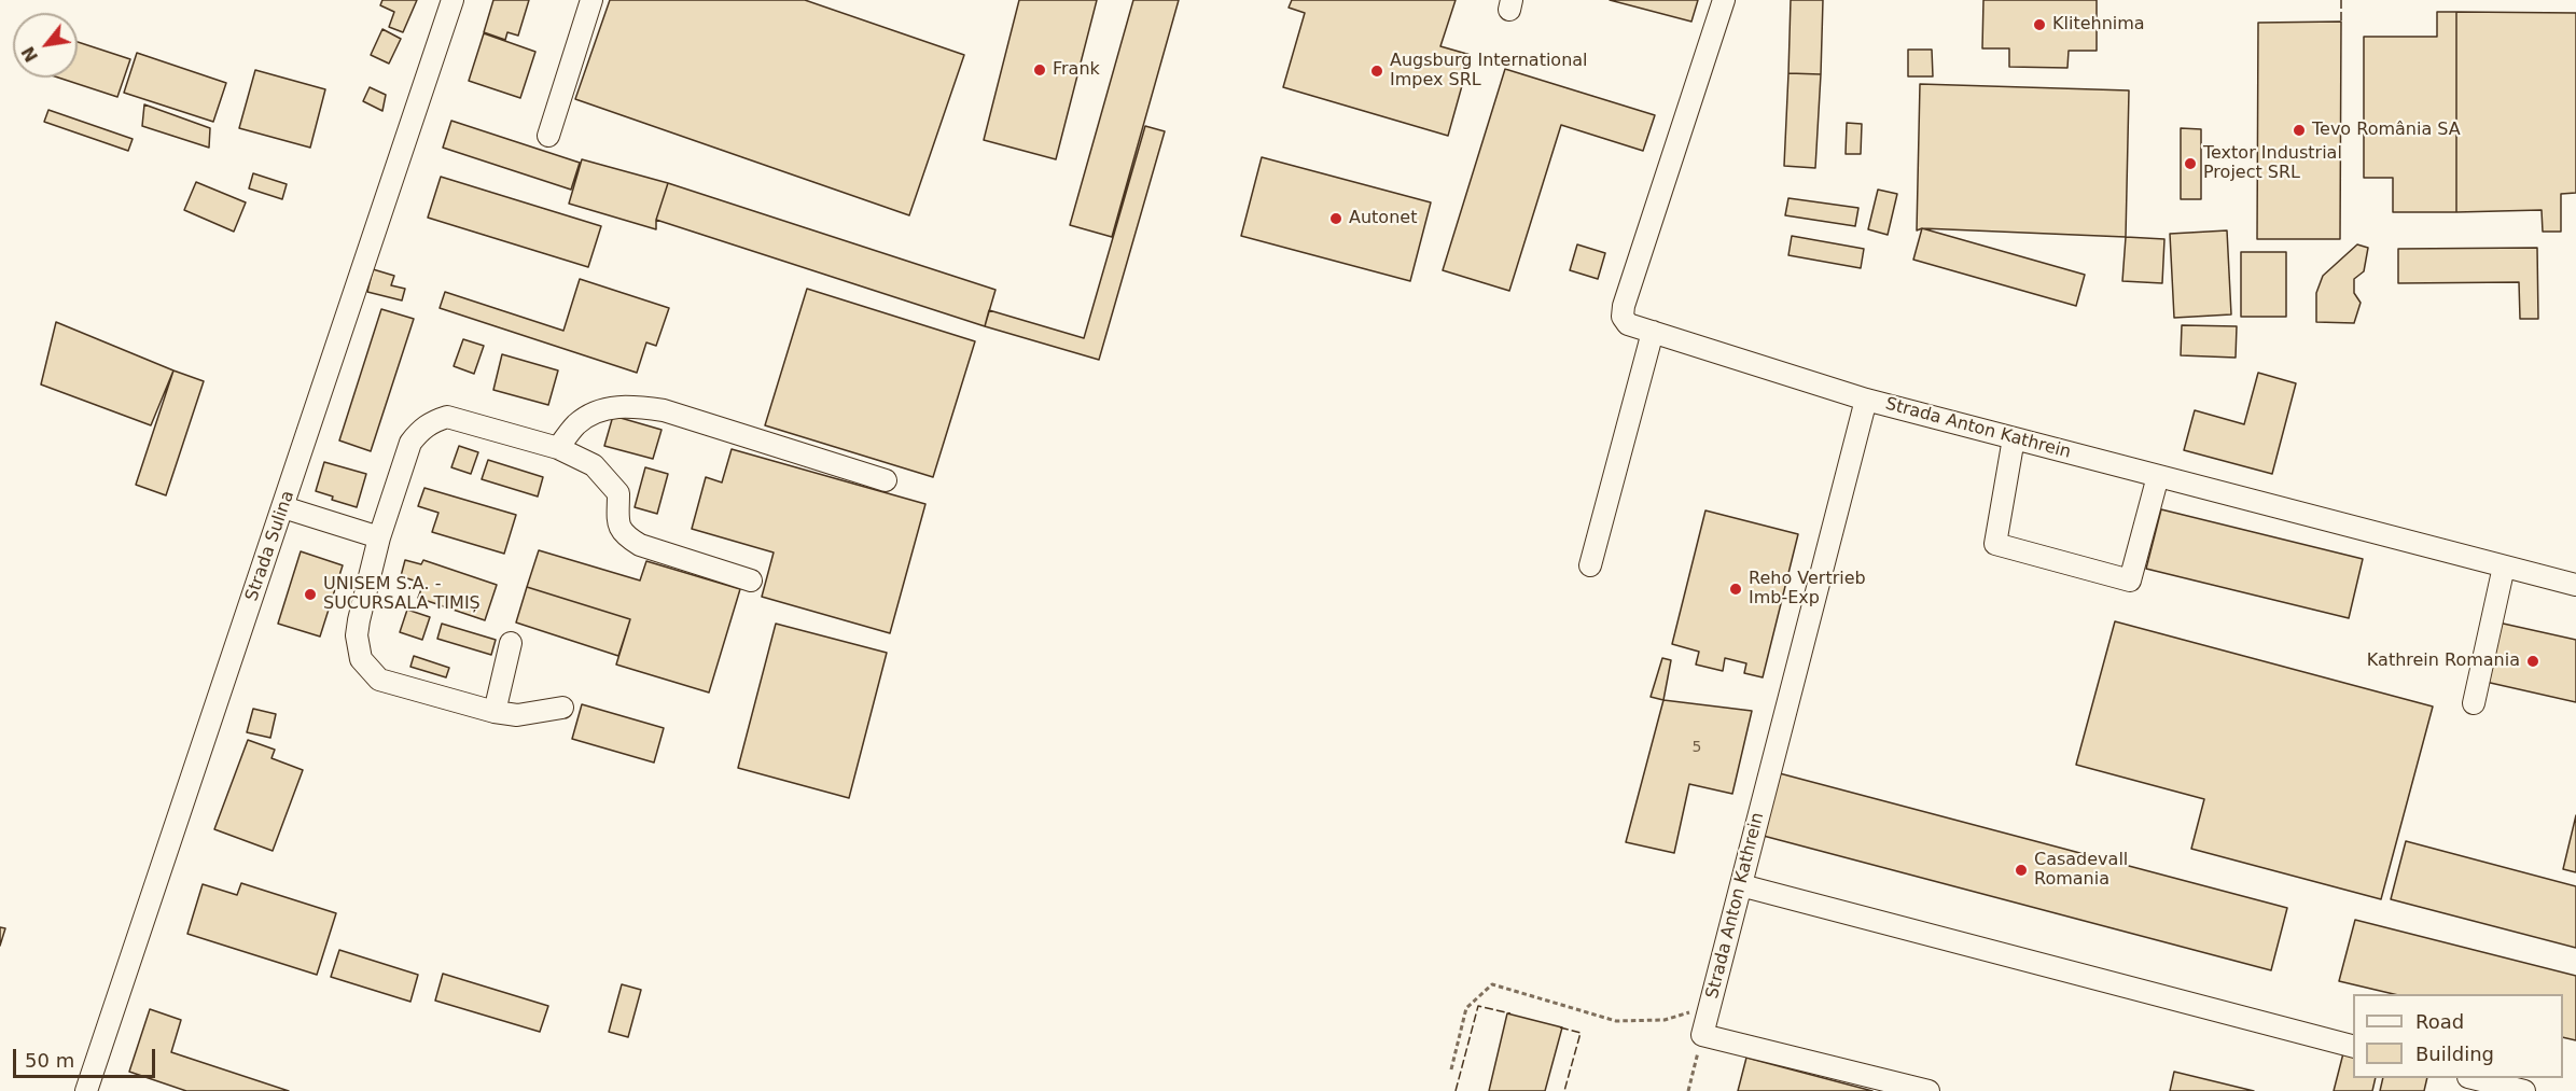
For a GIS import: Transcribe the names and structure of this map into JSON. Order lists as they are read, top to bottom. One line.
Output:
{"streets":{"street":["Strada Anton Kathrein","Strada Sulina"]},"places":["Klitehnima","Frank","Augsburg International Impex SRL","Tevo România SA","Textor Industrial Project SRL","Autonet","Reho Vertrieb Imb-Exp","UNISEM S.A. - SUCURSALA TIMIȘ","Kathrein Romania","Casadevall Romania"],"house_numbers":["5"],"legend":["Road","Building"],"scale_bar":"50 m","north":"bottom left"}
